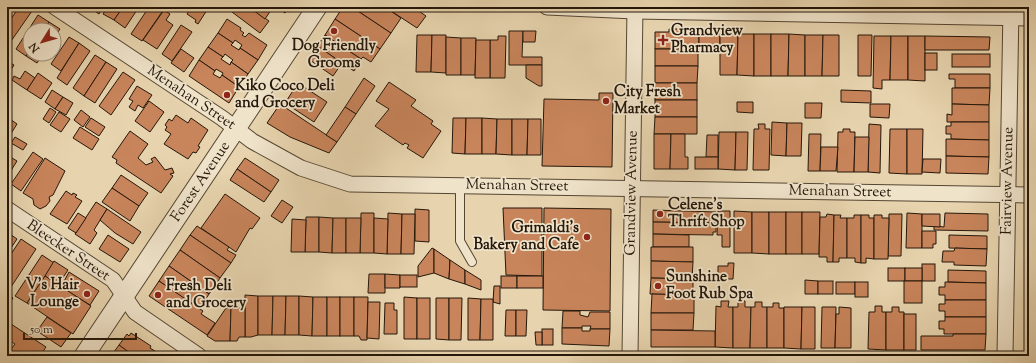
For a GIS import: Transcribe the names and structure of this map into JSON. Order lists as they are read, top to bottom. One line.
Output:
{"streets":{"street":["Menahan Street","Fairview Avenue","Forest Avenue","Grandview Avenue","Bleecker Street"]},"crossings":[["Menahan Street","Fairview Avenue"],["Menahan Street","Forest Avenue"],["Menahan Street","Grandview Avenue"],["Forest Avenue","Bleecker Street"]],"places":{"other":["Dog Friendly Grooms","Kiko Coco Deli and Grocery","City Fresh Market","Celene's Thrift Shop","Grimaldi's Bakery and Cafe","Sunshine Foot Rub Spa","V's Hair Lounge","Fresh Deli and Grocery"],"health":["Grandview Pharmacy"]},"scale_bar":"50 m","north":"bottom left"}
